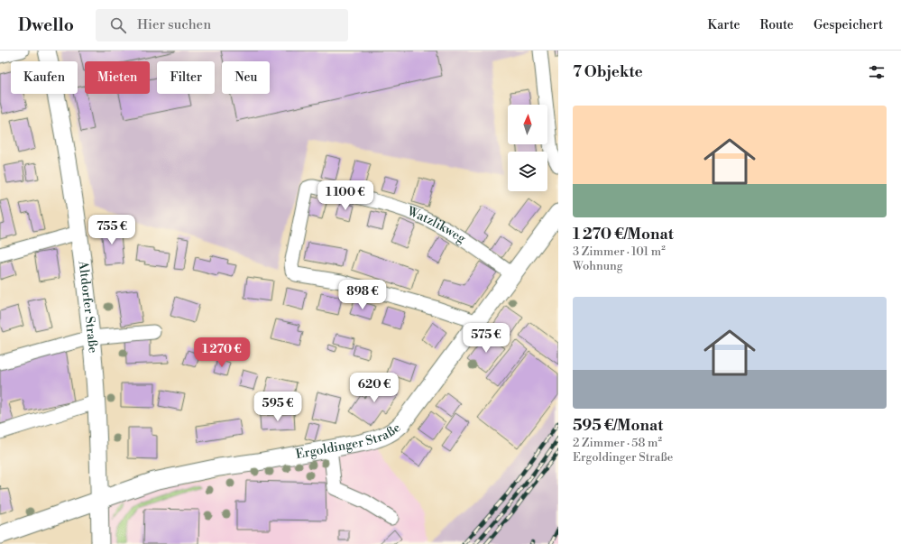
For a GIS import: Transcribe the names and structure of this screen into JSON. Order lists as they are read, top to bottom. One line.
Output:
{"streets":{"main road":["Altdorfer Straße","Ergoldinger Straße"],"street":["Watzlikweg"]},"crossings":[["Watzlikweg","Ergoldinger Straße"],["Altdorfer Straße","Ergoldinger Straße"]],"north":"top","page":{"header":"Dwello","search":"Hier suchen","nav":["Karte","Route","Gespeichert"],"heading":"7 Objekte","chip":["Kaufen","Mieten","Filter","Neu"],"list":[{"name":"1 270 €/Monat","note":"3 Zimmer · 101 m² · Wohnung"},{"name":"595 €/Monat","note":"2 Zimmer · 58 m² · Ergoldinger Straße"}],"price":["1 100 €","755 €","898 €","575 €","1 270 €","620 €","595 €"]}}
